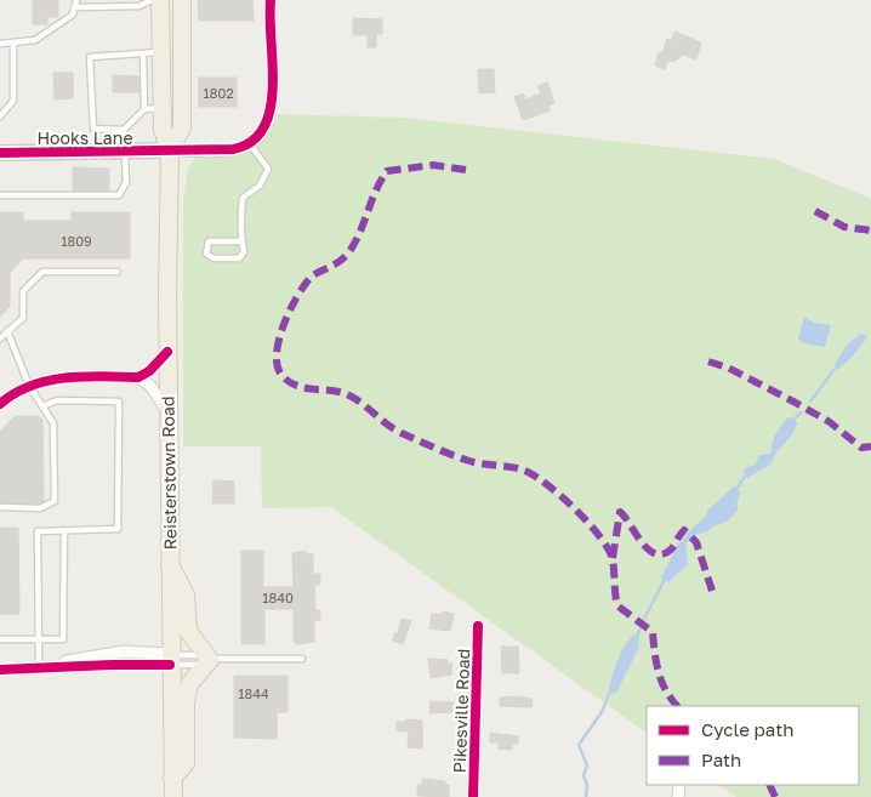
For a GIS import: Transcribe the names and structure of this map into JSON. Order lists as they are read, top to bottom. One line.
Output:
{"streets":{"main road":["Reisterstown Road"],"street":["Hooks Lane","Pikesville Road"]},"crossings":[["Hooks Lane","Reisterstown Road"]],"house_numbers":["1802","1809","1840","1844"],"legend":["Cycle path","Path"]}
